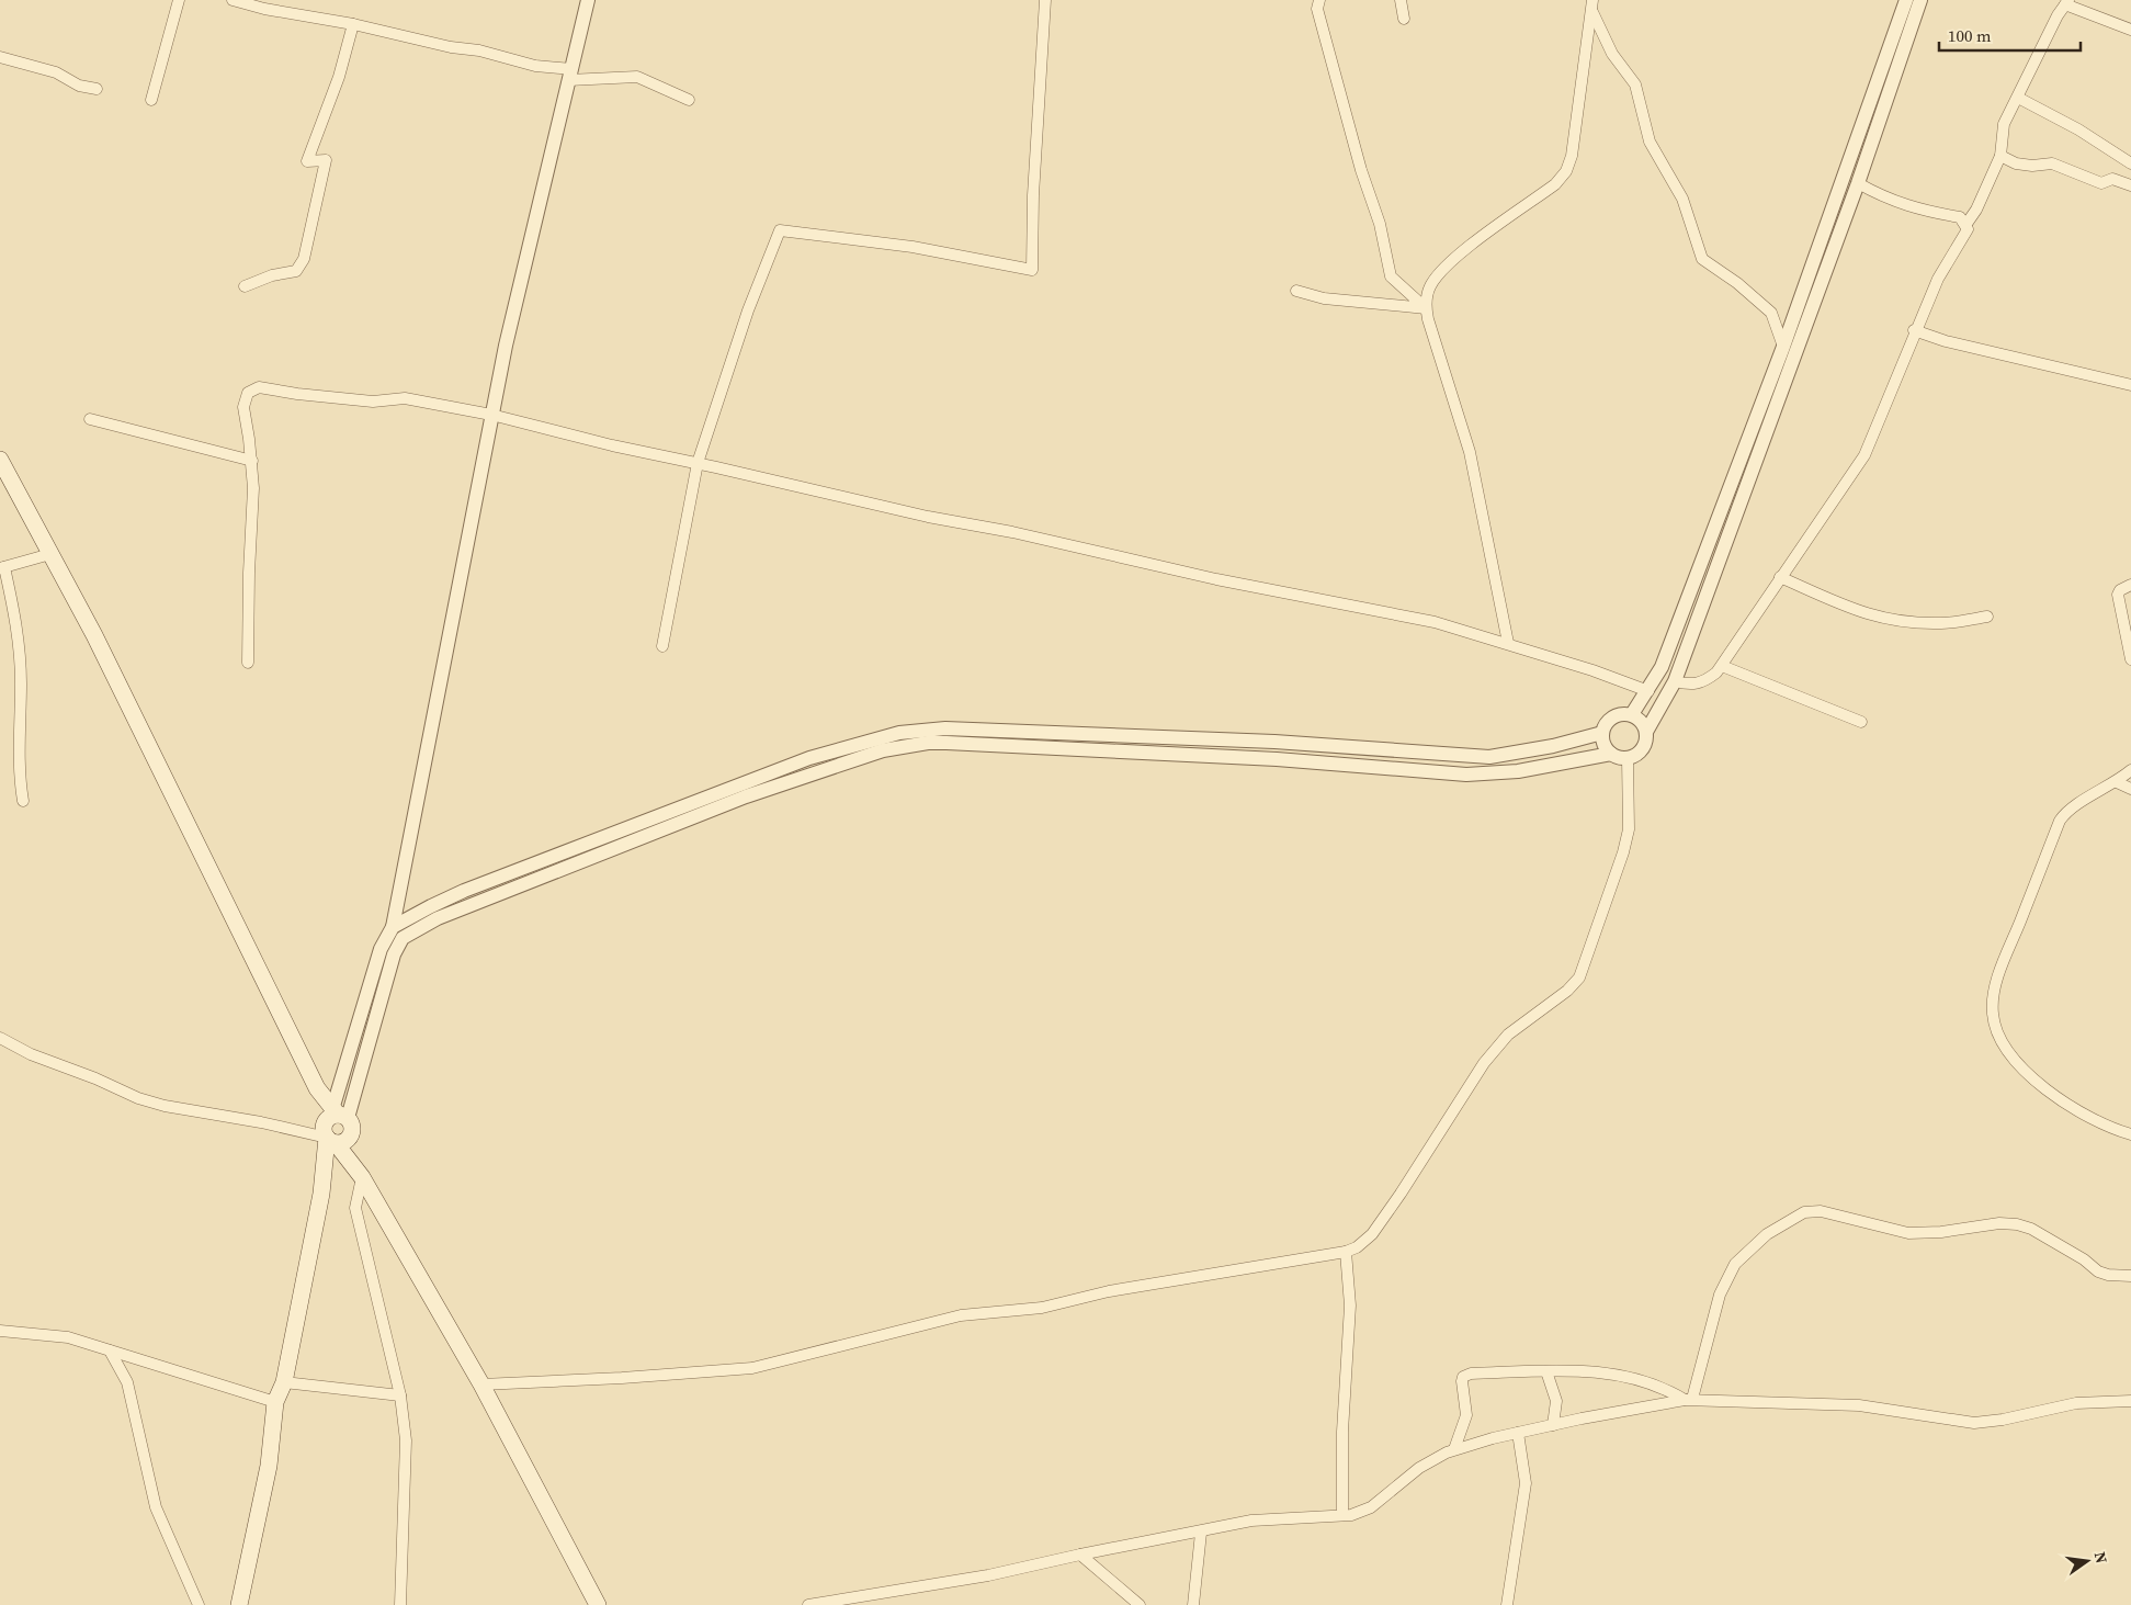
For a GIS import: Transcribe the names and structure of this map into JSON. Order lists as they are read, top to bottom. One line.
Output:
{"scale_bar":"100 m","north":"right"}
